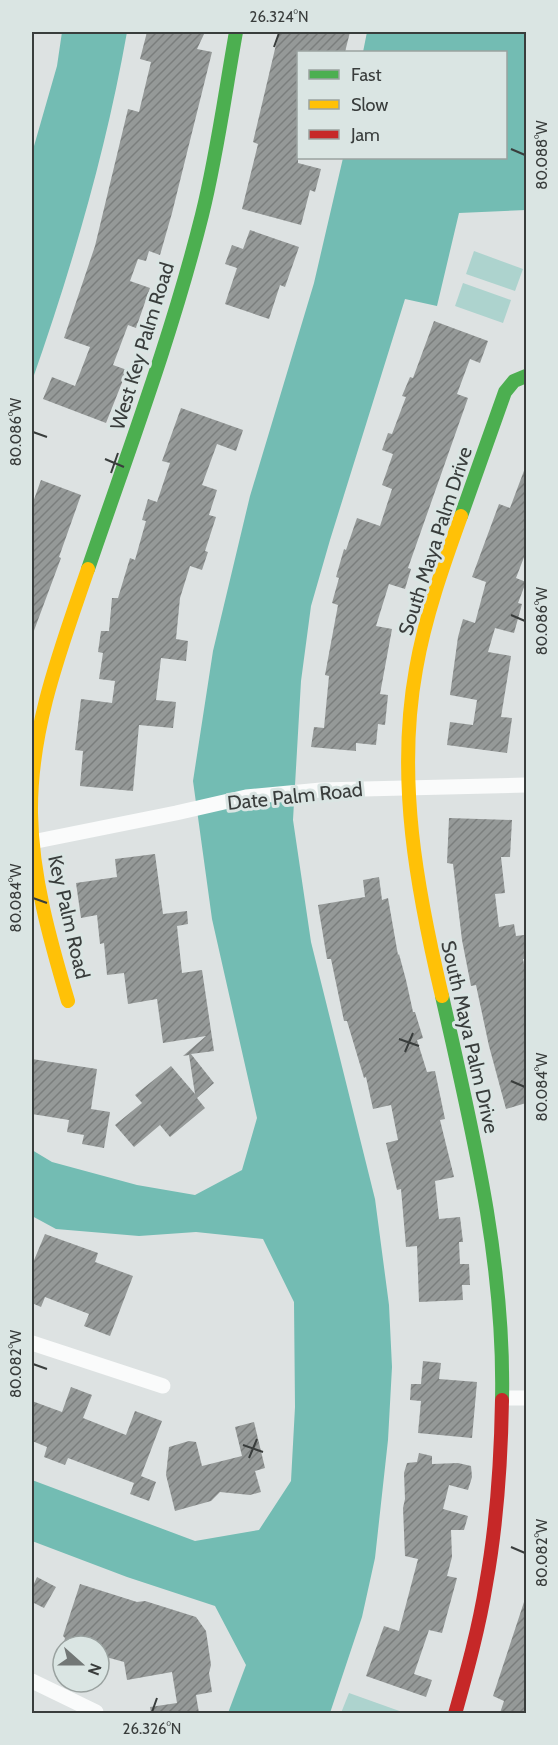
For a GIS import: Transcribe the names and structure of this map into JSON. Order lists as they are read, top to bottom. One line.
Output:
{"streets":{"street":["West Key Palm Road","South Maya Palm Drive","Date Palm Road","Key Palm Road"]},"crossings":[["West Key Palm Road","Date Palm Road"],["West Key Palm Road","Key Palm Road"],["South Maya Palm Drive","Date Palm Road"],["Date Palm Road","Key Palm Road"]],"legend":["Fast","Slow","Jam"],"north":"right","coordinates":["26.324°N","80.088°W","80.086°W","80.084°W","80.082°W","26.326°N"]}
